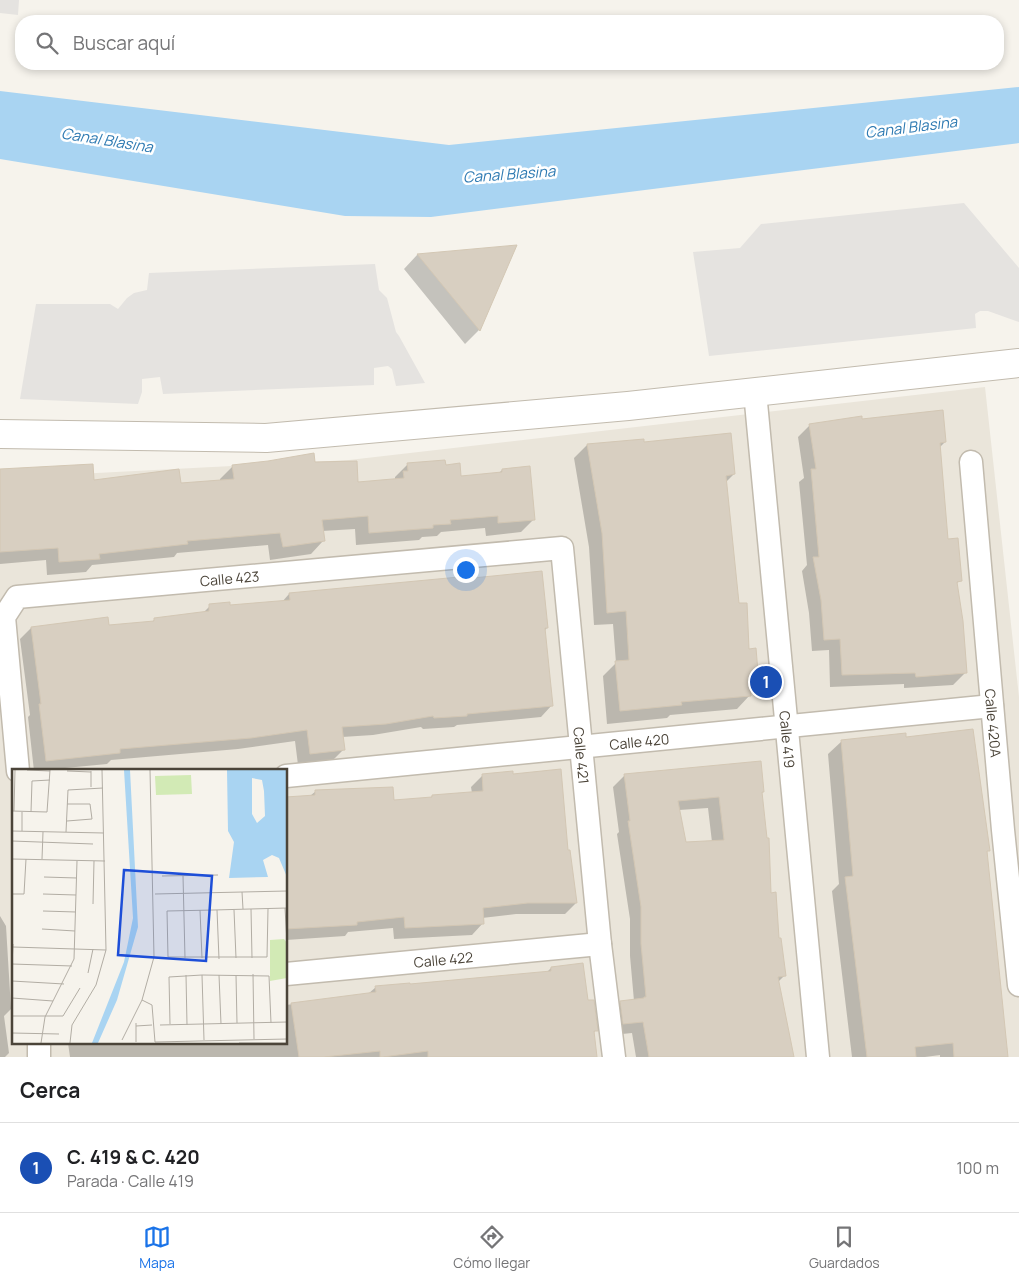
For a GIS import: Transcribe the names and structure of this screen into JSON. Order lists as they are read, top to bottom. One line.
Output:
{"streets":{"street":["Calle 423","Calle 420A","Calle 419","Calle 420","Calle 421","Calle 422"]},"crossings":[["Calle 423","Calle 421"],["Calle 420A","Calle 420"],["Calle 419","Calle 420"],["Calle 420","Calle 421"],["Calle 421","Calle 422"]],"water":["Canal Blasina"],"page":{"search":"Buscar aquí","pins":"1","heading":"Cerca","list":[{"mark":"1","name":"C. 419 & C. 420","note":"Parada · Calle 419","value":"100 m"}],"nav":["Mapa","Cómo llegar","Guardados"]}}
